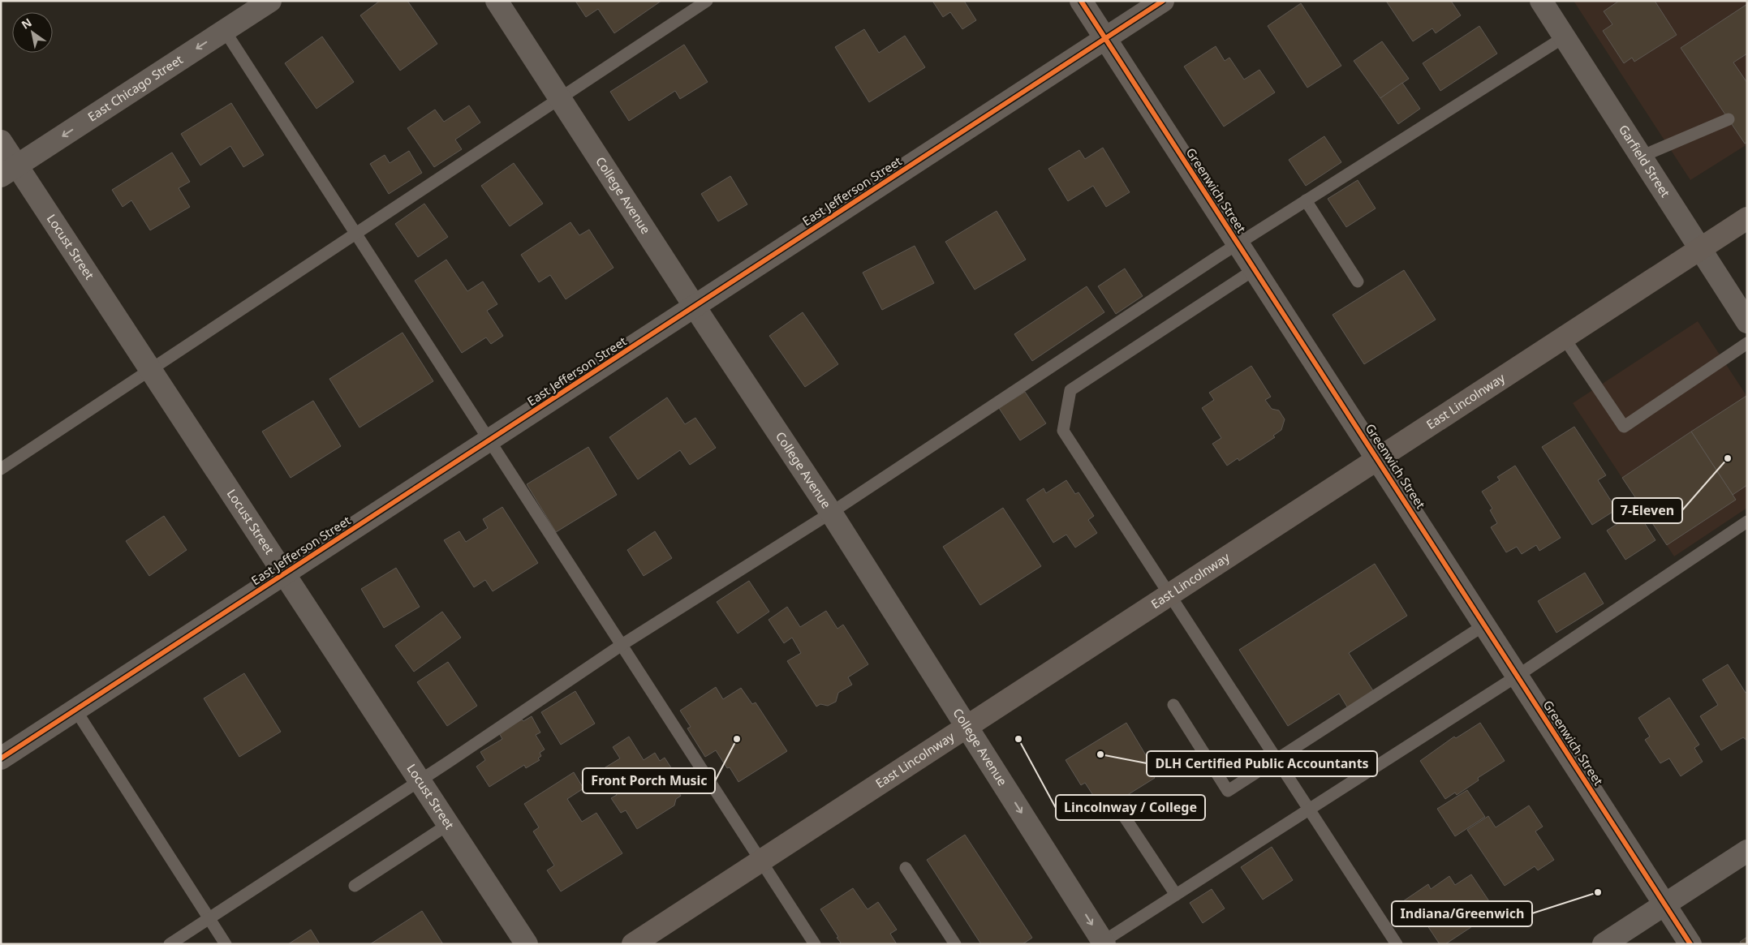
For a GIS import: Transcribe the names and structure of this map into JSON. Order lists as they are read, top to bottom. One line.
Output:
{"streets":{"main road":["East Lincolnway"],"street":["East Chicago Street","Garfield Street","Greenwich Street","East Jefferson Street","College Avenue","Locust Street"]},"crossings":[["East Chicago Street","Locust Street"],["Garfield Street","East Lincolnway"],["Greenwich Street","East Jefferson Street"],["Greenwich Street","East Lincolnway"],["East Jefferson Street","College Avenue"],["East Jefferson Street","Locust Street"],["College Avenue","East Lincolnway"]],"one_way":["East Chicago Street"],"places":["7-Eleven","Front Porch Music","Lincolnway / College","DLH Certified Public Accountants","Indiana/Greenwich"],"north":"top left"}
